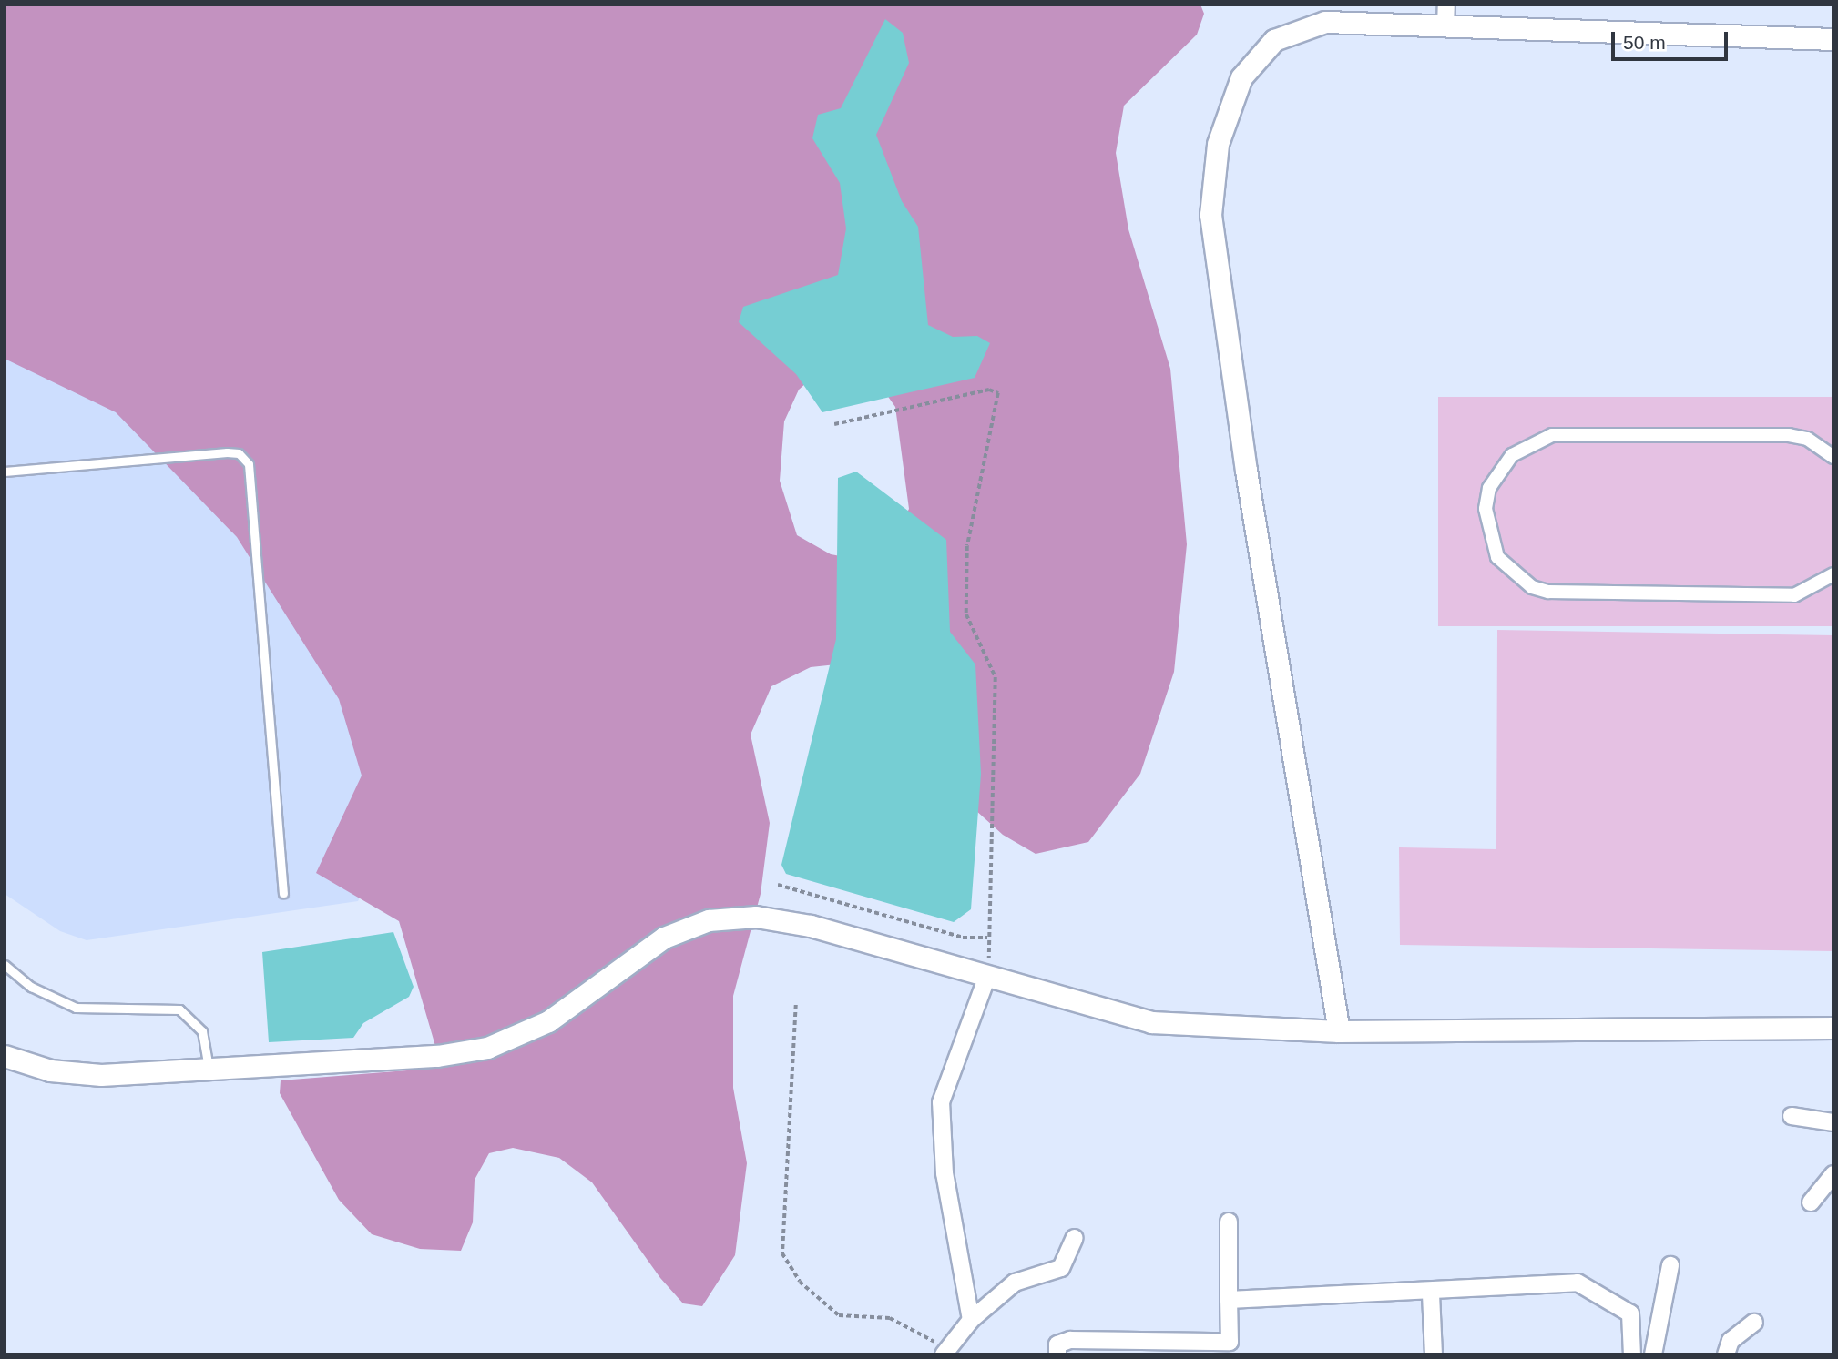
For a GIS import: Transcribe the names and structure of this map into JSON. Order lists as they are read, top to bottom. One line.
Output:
{"scale_bar":"50 m"}
